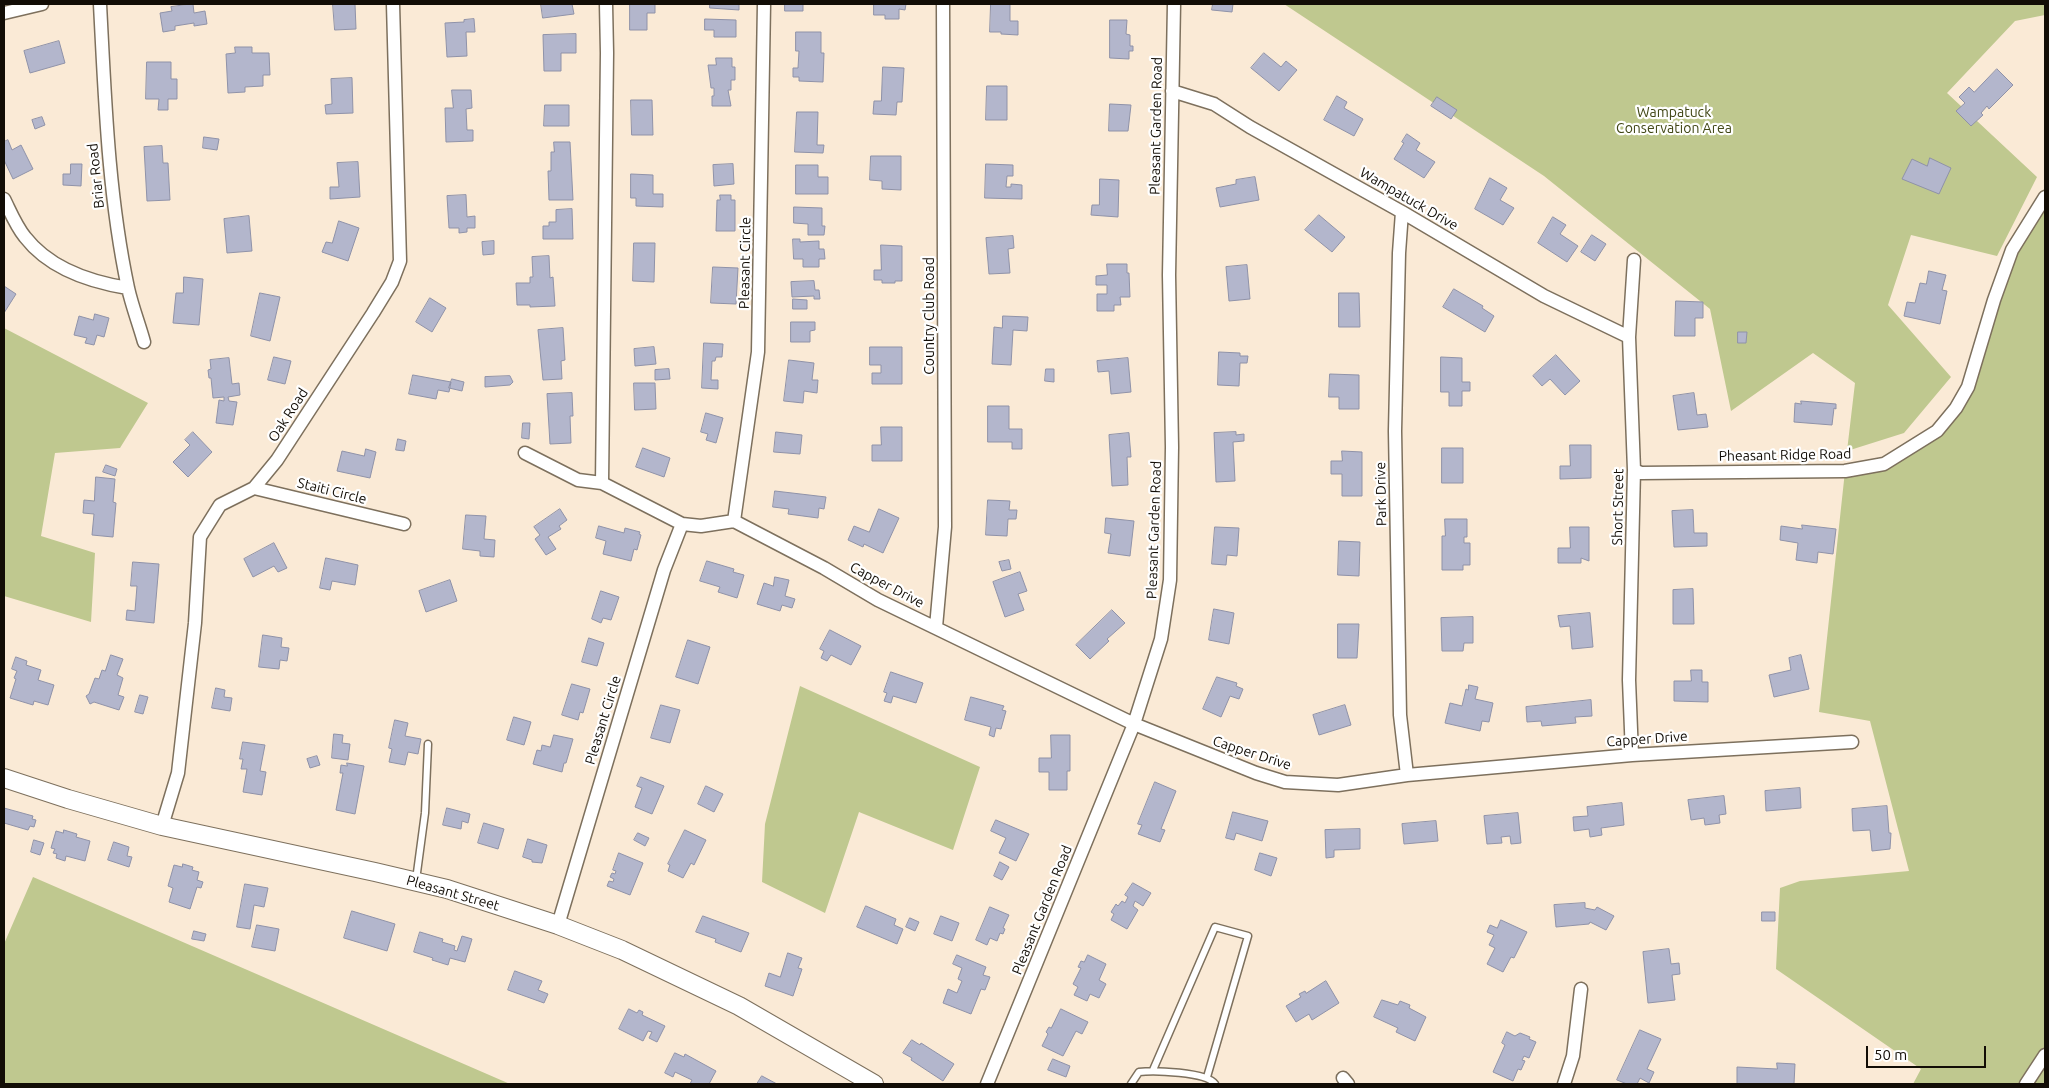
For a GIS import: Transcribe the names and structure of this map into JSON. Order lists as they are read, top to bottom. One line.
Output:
{"streets":{"main road":["Pleasant Street"],"street":["Pleasant Garden Road","Briar Road","Wampatuck Drive","Pleasant Circle","Country Club Road","Oak Road","Pheasant Ridge Road","Staiti Circle","Park Drive","Short Street","Capper Drive"]},"crossings":[["Pleasant Garden Road","Wampatuck Drive"],["Pleasant Garden Road","Capper Drive"],["Wampatuck Drive","Park Drive"],["Wampatuck Drive","Short Street"],["Pleasant Circle","Capper Drive"],["Pleasant Circle","Pleasant Street"],["Country Club Road","Capper Drive"],["Oak Road","Staiti Circle"],["Oak Road","Pleasant Street"],["Pheasant Ridge Road","Short Street"],["Park Drive","Capper Drive"],["Short Street","Capper Drive"]],"parks":["Wampatuck Conservation Area"],"scale_bar":"50 m"}
